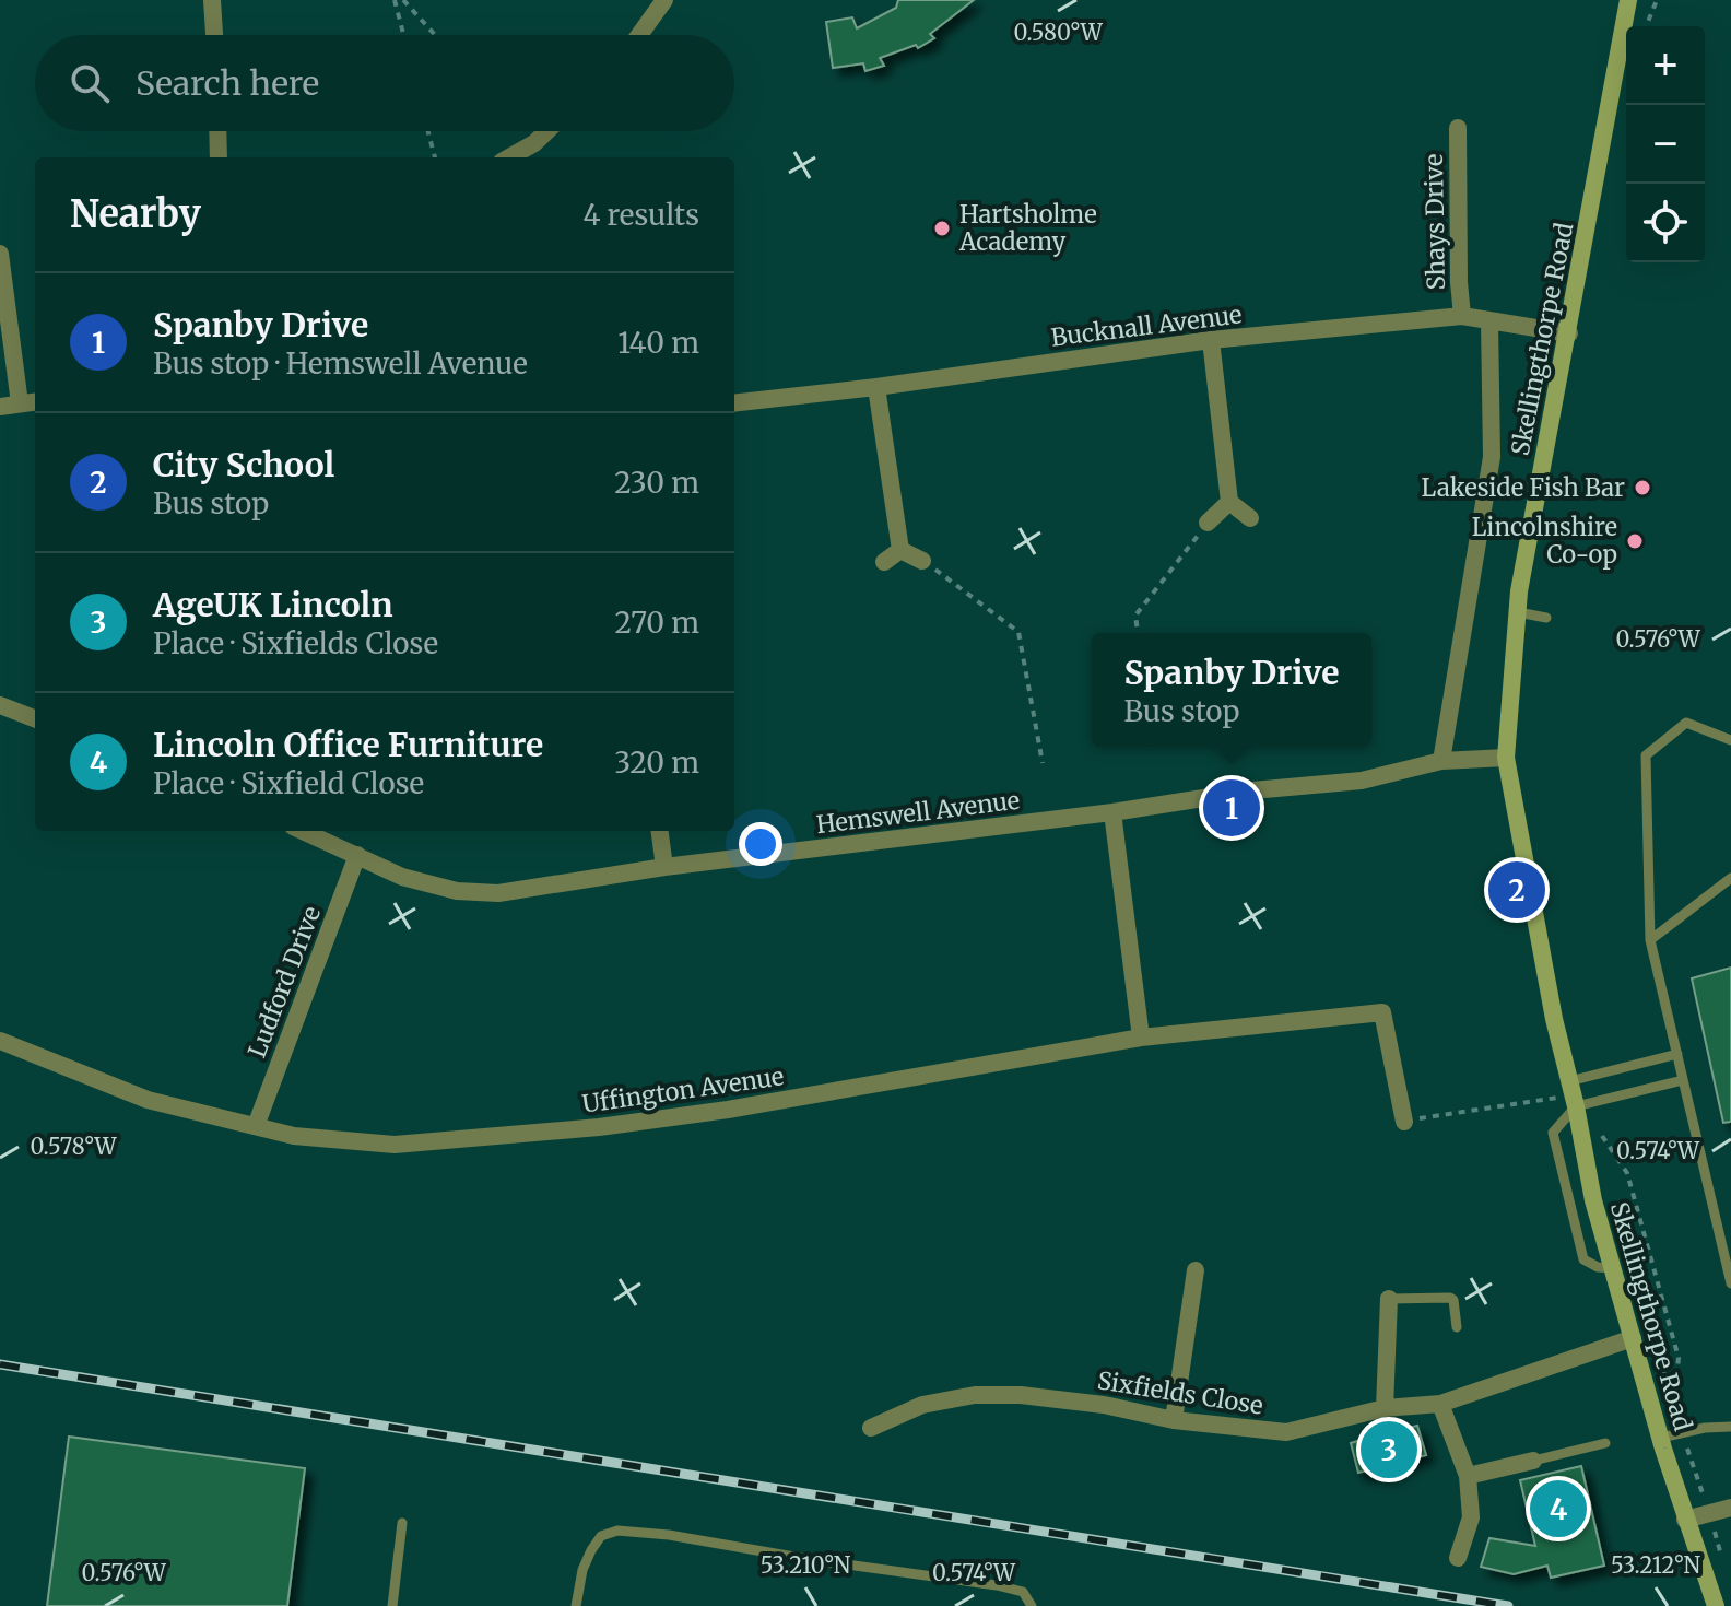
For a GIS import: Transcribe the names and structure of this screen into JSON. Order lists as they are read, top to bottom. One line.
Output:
{"streets":{"main road":["Skellingthorpe Road"],"street":["Shays Drive","Bucknall Avenue","Hemswell Avenue","Ludford Drive","Uffington Avenue","Sixfields Close"]},"crossings":[["Shays Drive","Bucknall Avenue"],["Bucknall Avenue","Skellingthorpe Road"],["Skellingthorpe Road","Hemswell Avenue"],["Skellingthorpe Road","Sixfields Close"],["Hemswell Avenue","Ludford Drive"],["Ludford Drive","Uffington Avenue"]],"places":["Hartsholme Academy","Lakeside Fish Bar","Lincolnshire Co-op"],"page":{"map_buttons":["+","−"],"search":"Search here","heading":["Nearby","4 results"],"list":[{"mark":"1","name":"Spanby Drive","note":"Bus stop · Hemswell Avenue","value":"140 m"},{"mark":"2","name":"City School","note":"Bus stop","value":"230 m"},{"mark":"3","name":"AgeUK Lincoln","note":"Place · Sixfields Close","value":"270 m"},{"mark":"4","name":"Lincoln Office Furniture","note":"Place · Sixfield Close","value":"320 m"}],"popup":["Spanby Drive","Bus stop"],"pins":["1","2","3","4"]},"coordinates":["0.580°W","0.576°W","0.578°W","0.574°W","53.210°N","53.212°N"]}
